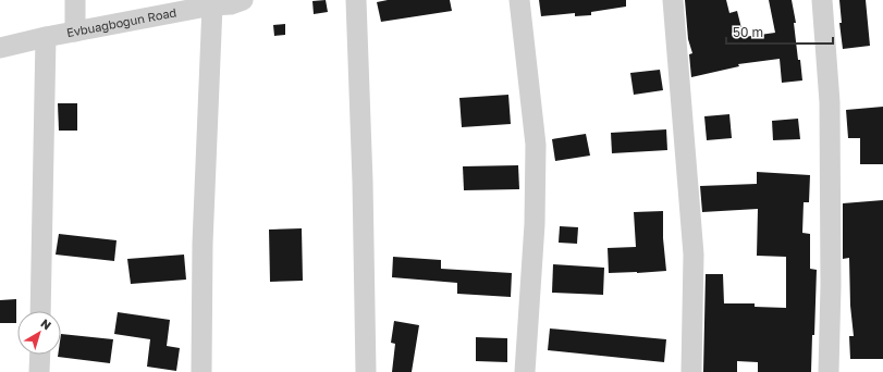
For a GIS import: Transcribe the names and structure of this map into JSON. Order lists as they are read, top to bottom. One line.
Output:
{"streets":{"street":["Evbuagbogun Road"]},"scale_bar":"50 m","north":"top right"}
